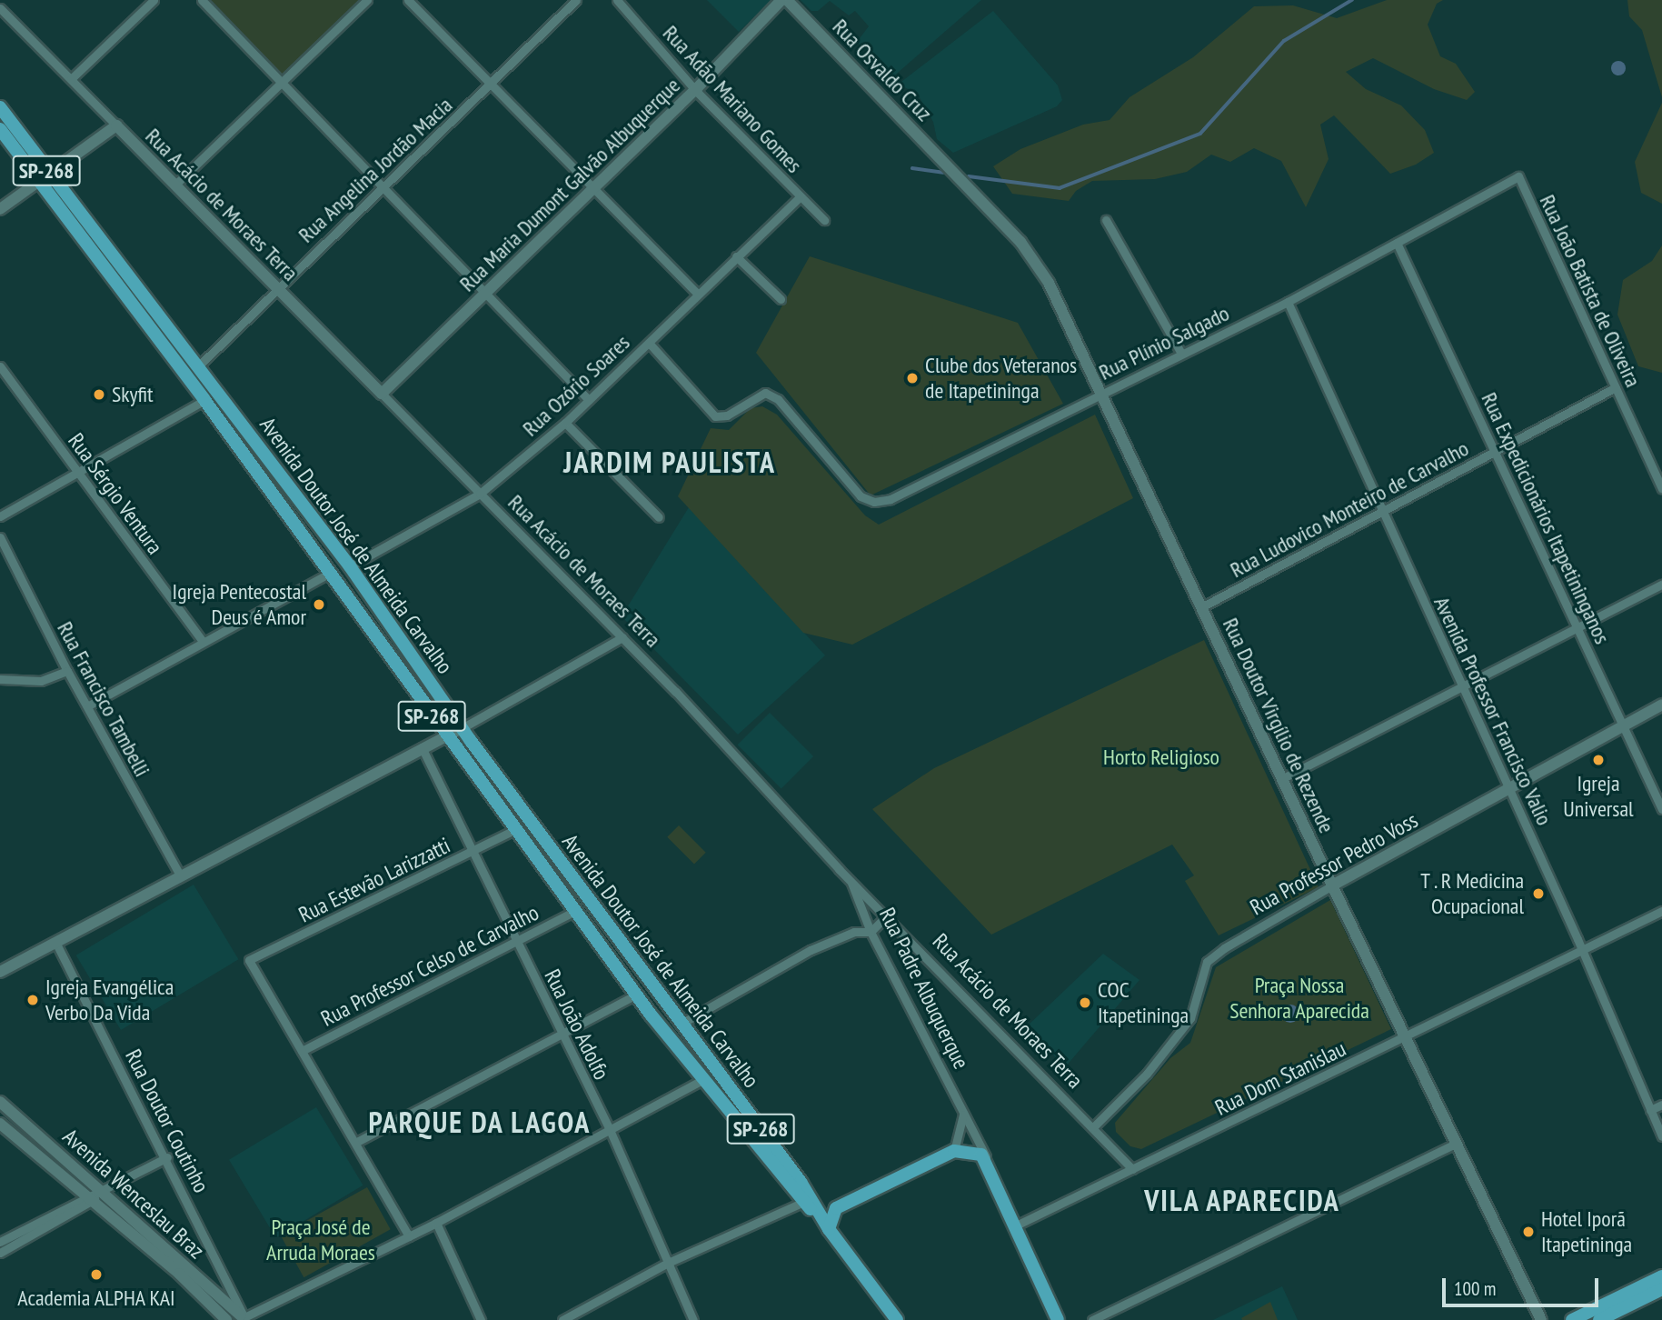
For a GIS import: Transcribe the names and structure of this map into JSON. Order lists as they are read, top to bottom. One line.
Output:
{"streets":{"main road":["SP-268","Avenida Doutor José de Almeida Carvalho","Rua Padre Albuquerque"],"street":["Rua Osvaldo Cruz","Rua Adão Mariano Gomes","Rua Angelina Jordão Macia","Rua Maria Dumont Galvão Albuquerque","Rua Acácio de Moraes Terra","Rua João Batista de Oliveira","Rua Plínio Salgado","Rua Ozório Soares","Rua Sérgio Ventura","Rua Ludovico Monteiro de Carvalho","Rua Expedicionários Itapetininganos","Rua Francisco Tambelli","Avenida Professor Francisco Valio","Rua Doutor Virgílio de Rezende","Rua Professor Pedro Voss","Rua Estevão Larizzatti","Rua Professor Celso de Carvalho","Rua João Adolfo","Rua Dom Stanislau","Rua Doutor Coutinho","Avenida Wenceslau Braz"]},"crossings":[["Rua Osvaldo Cruz","Rua Doutor Virgílio de Rezende"],["Rua Adão Mariano Gomes","Rua Maria Dumont Galvão Albuquerque"],["Rua Adão Mariano Gomes","Rua Ozório Soares"],["Rua Angelina Jordão Macia","Rua Acácio de Moraes Terra"],["Rua Angelina Jordão Macia","Avenida Doutor José de Almeida Carvalho"],["Rua Maria Dumont Galvão Albuquerque","Rua Acácio de Moraes Terra"],["Rua Acácio de Moraes Terra","Rua Ozório Soares"],["Rua Acácio de Moraes Terra","Rua Professor Pedro Voss"],["Rua Acácio de Moraes Terra","Rua Padre Albuquerque"],["Rua Acácio de Moraes Terra","Rua Dom Stanislau"],["Rua João Batista de Oliveira","Rua Plínio Salgado"],["Rua João Batista de Oliveira","Rua Ludovico Monteiro de Carvalho"],["Rua Plínio Salgado","Rua Ozório Soares"],["Rua Plínio Salgado","Rua Expedicionários Itapetininganos"],["Rua Plínio Salgado","Avenida Professor Francisco Valio"],["Rua Plínio Salgado","Rua Doutor Virgílio de Rezende"],["Rua Ozório Soares","Avenida Doutor José de Almeida Carvalho"],["Rua Ludovico Monteiro de Carvalho","Rua Expedicionários Itapetininganos"],["Rua Ludovico Monteiro de Carvalho","Avenida Professor Francisco Valio"],["Rua Ludovico Monteiro de Carvalho","Rua Doutor Virgílio de Rezende"],["Rua Expedicionários Itapetininganos","Rua Professor Pedro Voss"],["Avenida Doutor José de Almeida Carvalho","Rua Estevão Larizzatti"],["Avenida Doutor José de Almeida Carvalho","Rua Professor Celso de Carvalho"],["Avenida Professor Francisco Valio","Rua Professor Pedro Voss"],["Avenida Professor Francisco Valio","Rua Dom Stanislau"],["Rua Doutor Virgílio de Rezende","Rua Professor Pedro Voss"],["Rua Doutor Virgílio de Rezende","Rua Dom Stanislau"],["Rua Estevão Larizzatti","Rua Professor Celso de Carvalho"],["Rua Estevão Larizzatti","Rua João Adolfo"],["Rua Professor Celso de Carvalho","Rua João Adolfo"],["Rua Padre Albuquerque","Rua Dom Stanislau"],["Rua Doutor Coutinho","Avenida Wenceslau Braz"]],"districts":["JARDIM PAULISTA","PARQUE DA LAGOA","VILA APARECIDA"],"parks":["Horto Religioso","Praça Nossa Senhora Aparecida","Praça José de Arruda Moraes"],"places":["Clube dos Veteranos de Itapetininga","Skyfit","Igreja Pentecostal Deus é Amor","Igreja Universal","T . R Medicina Ocupacional","Igreja Evangélica Verbo Da Vida","COC Itapetininga","Hotel Iporã Itapetininga","Academia ALPHA KAI"],"scale_bar":"100 m"}
